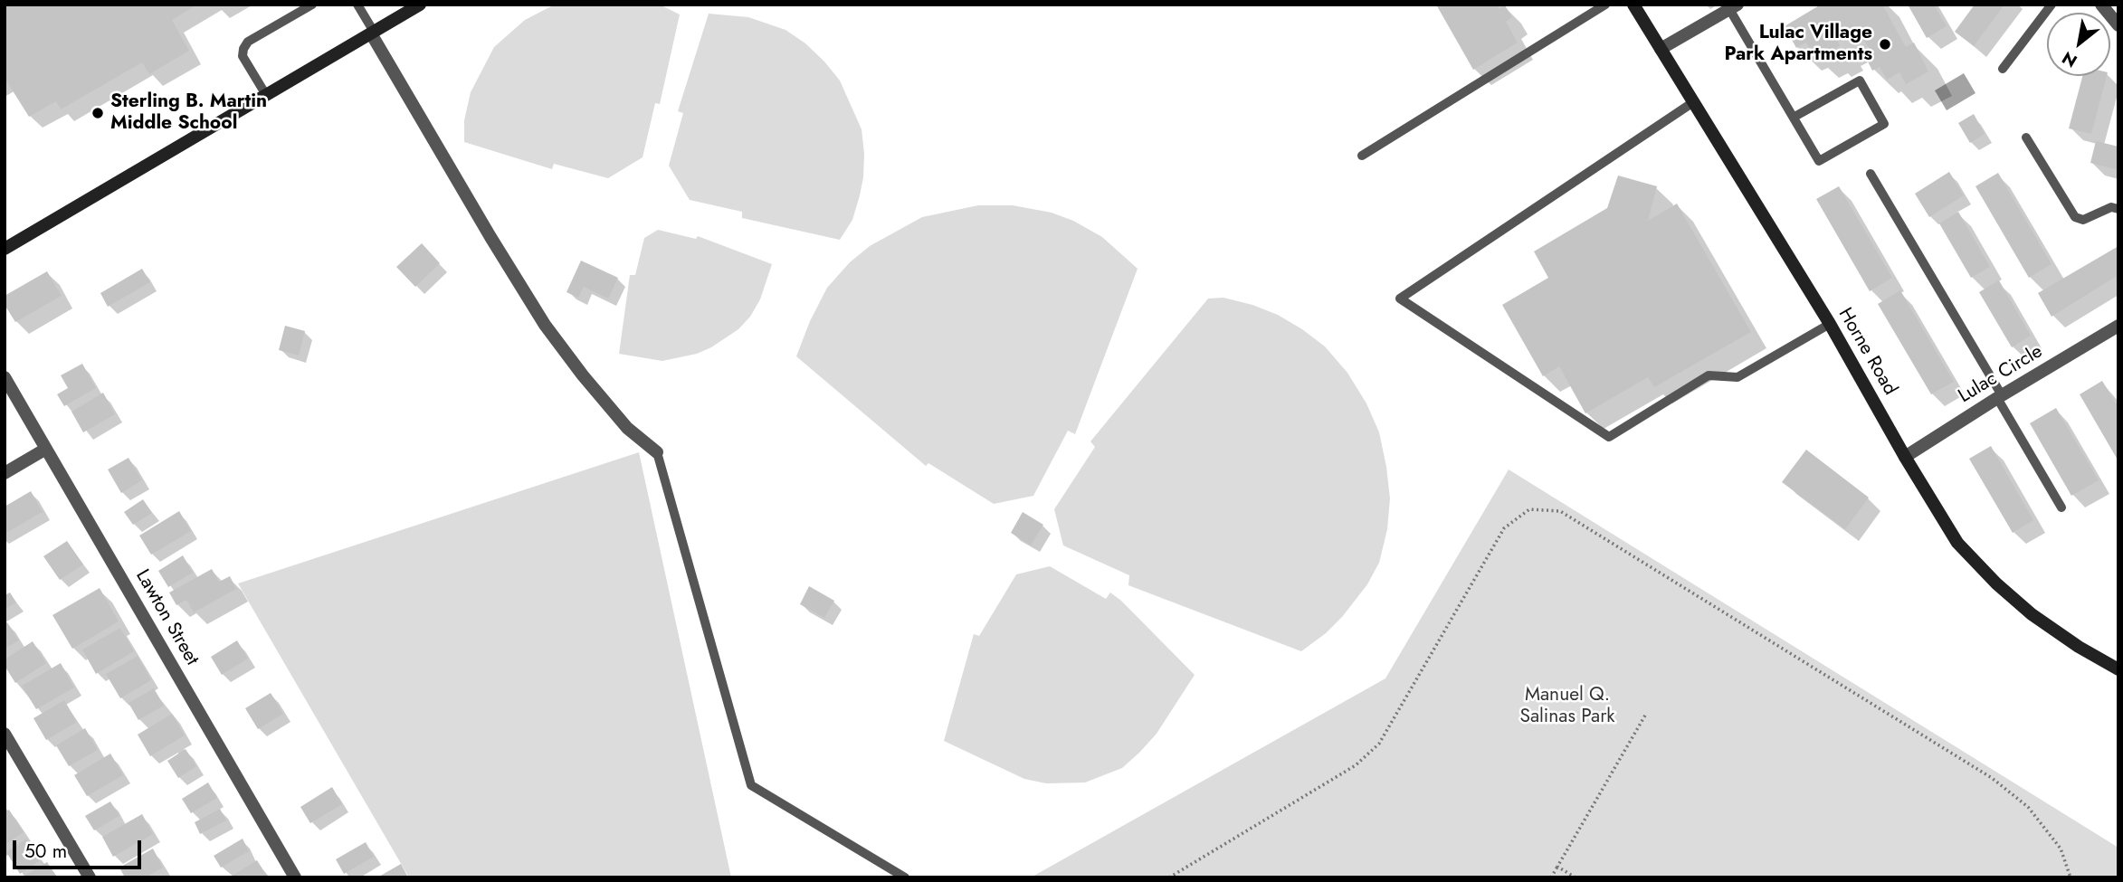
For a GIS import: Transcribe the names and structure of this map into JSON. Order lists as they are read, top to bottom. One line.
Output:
{"streets":{"main road":["Horne Road"],"street":["Lulac Circle","Lawton Street"]},"crossings":[["Horne Road","Lulac Circle"]],"parks":["Manuel Q. Salinas Park"],"places":["Lulac Village Park Apartments","Sterling B. Martin Middle School"],"scale_bar":"50 m","north":"bottom left"}
